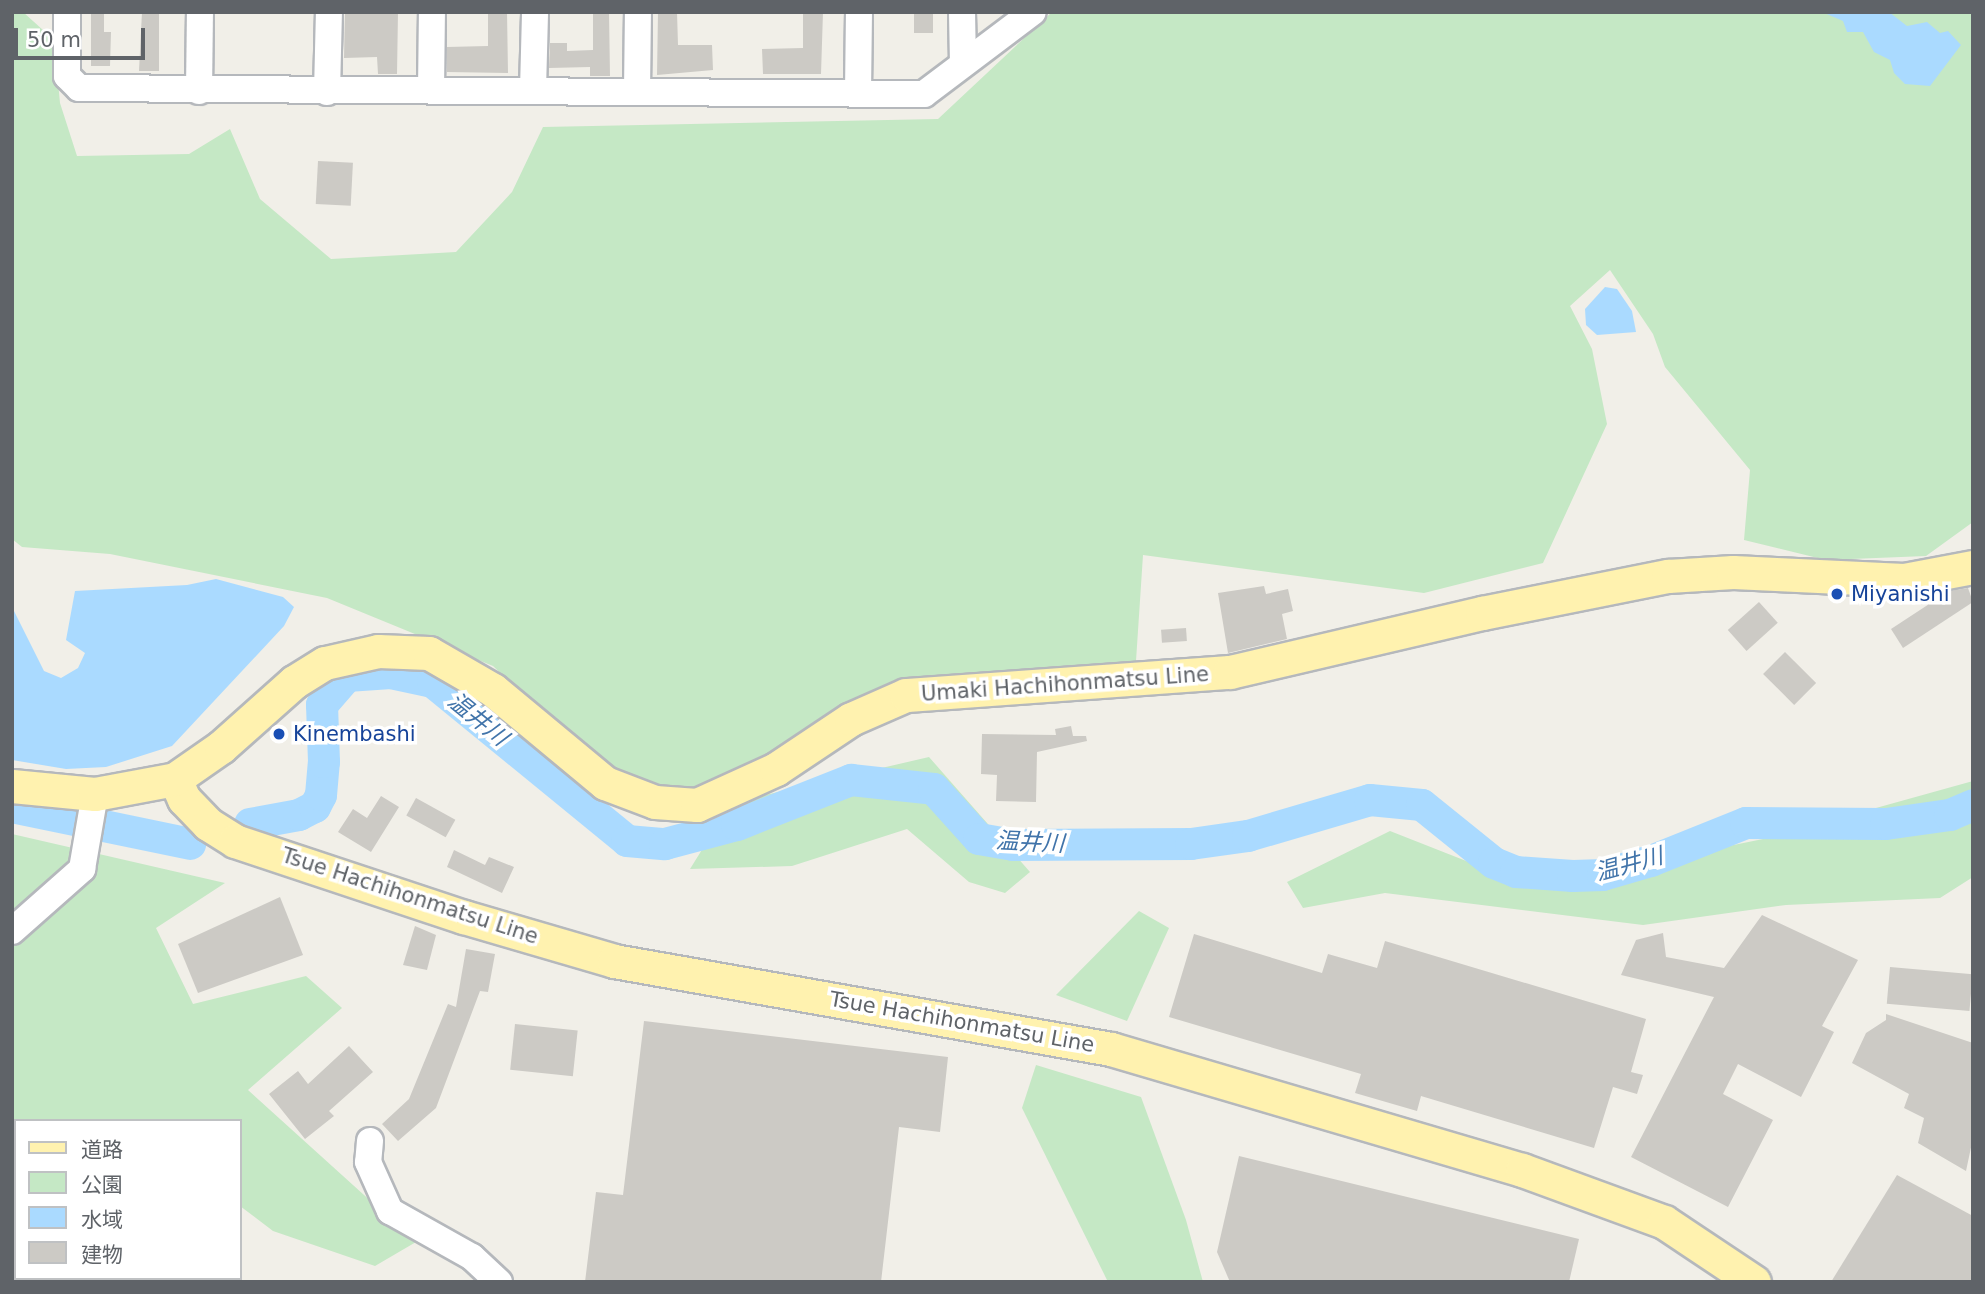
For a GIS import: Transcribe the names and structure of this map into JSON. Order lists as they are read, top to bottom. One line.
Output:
{"streets":{"main road":["Umaki Hachihonmatsu Line","Tsue Hachihonmatsu Line"]},"crossings":[["Umaki Hachihonmatsu Line","Tsue Hachihonmatsu Line"]],"water":["温井川"],"places":["Miyanishi","Kinembashi"],"legend":["道路","公園","水域","建物"],"scale_bar":"50 m"}
